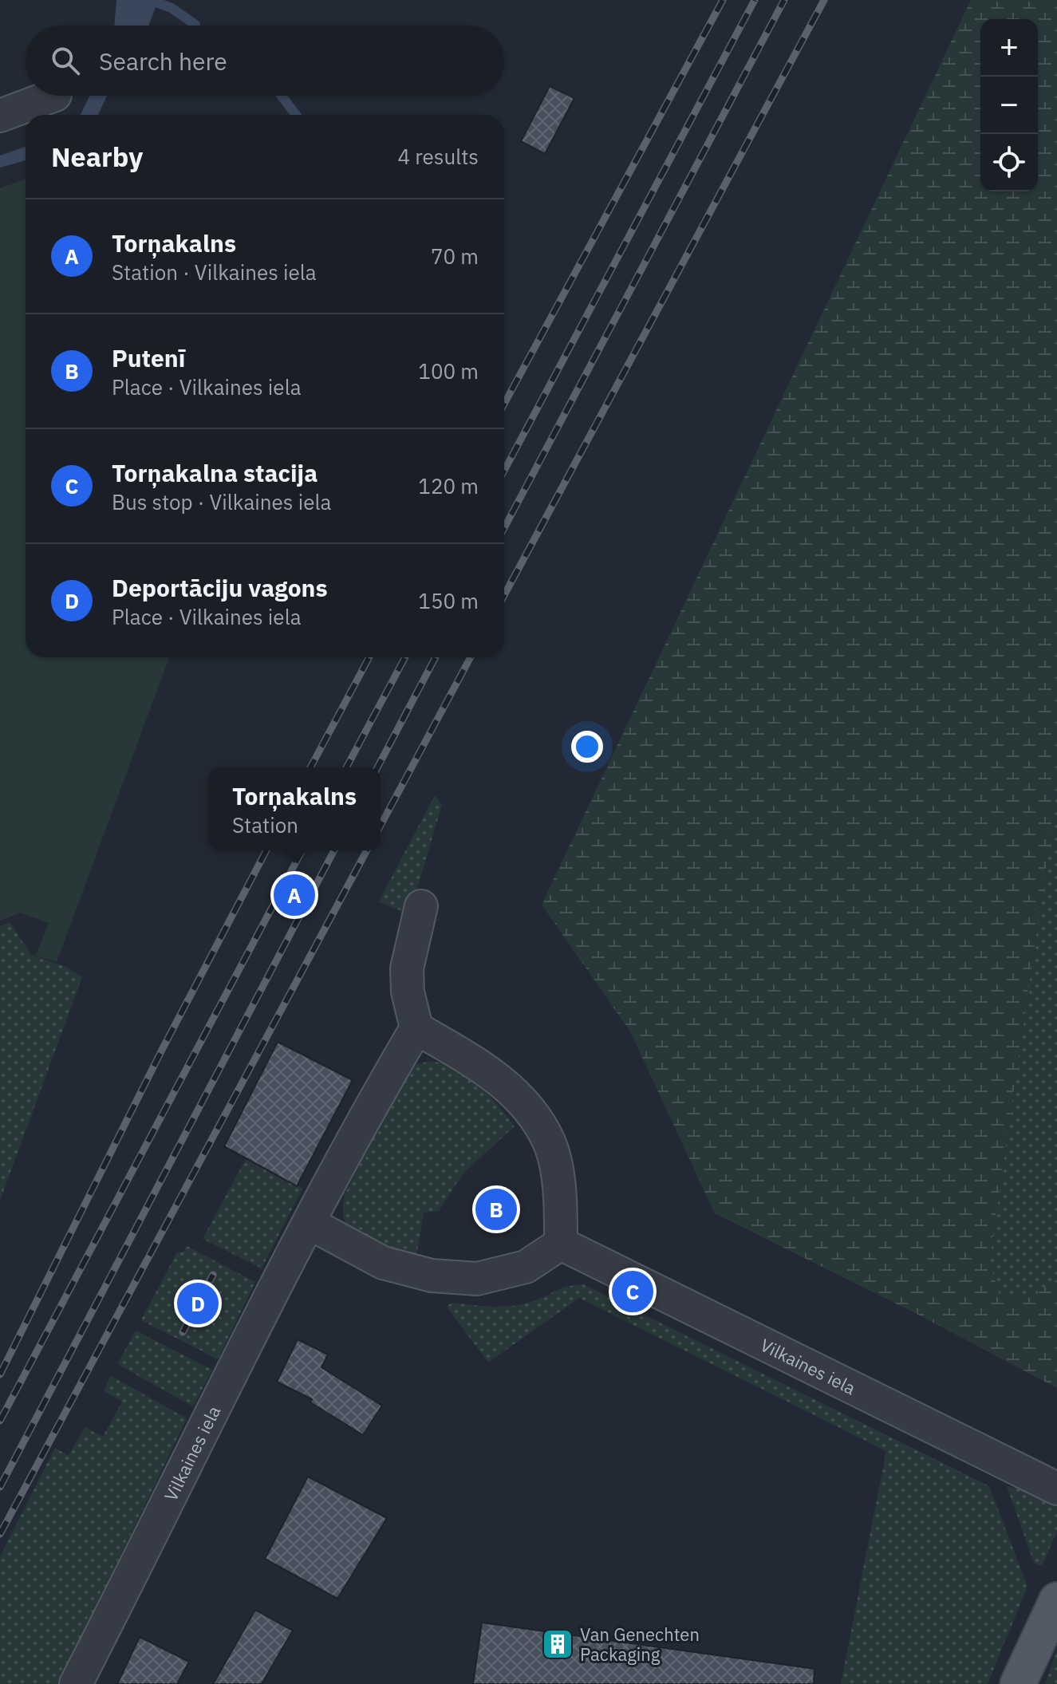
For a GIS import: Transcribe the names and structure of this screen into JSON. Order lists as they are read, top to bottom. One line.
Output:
{"streets":{"street":["Vilkaines iela"]},"places":{"building":["Van Genechten Packaging"]},"page":{"map_buttons":["+","−"],"search":"Search here","heading":["Nearby","4 results"],"list":[{"mark":"A","name":"Torņakalns","note":"Station · Vilkaines iela","value":"70 m"},{"mark":"B","name":"Putenī","note":"Place · Vilkaines iela","value":"100 m"},{"mark":"C","name":"Torņakalna stacija","note":"Bus stop · Vilkaines iela","value":"120 m"},{"mark":"D","name":"Deportāciju vagons","note":"Place · Vilkaines iela","value":"150 m"}],"popup":["Torņakalns","Station"],"pins":["A","B","C","D"]}}
